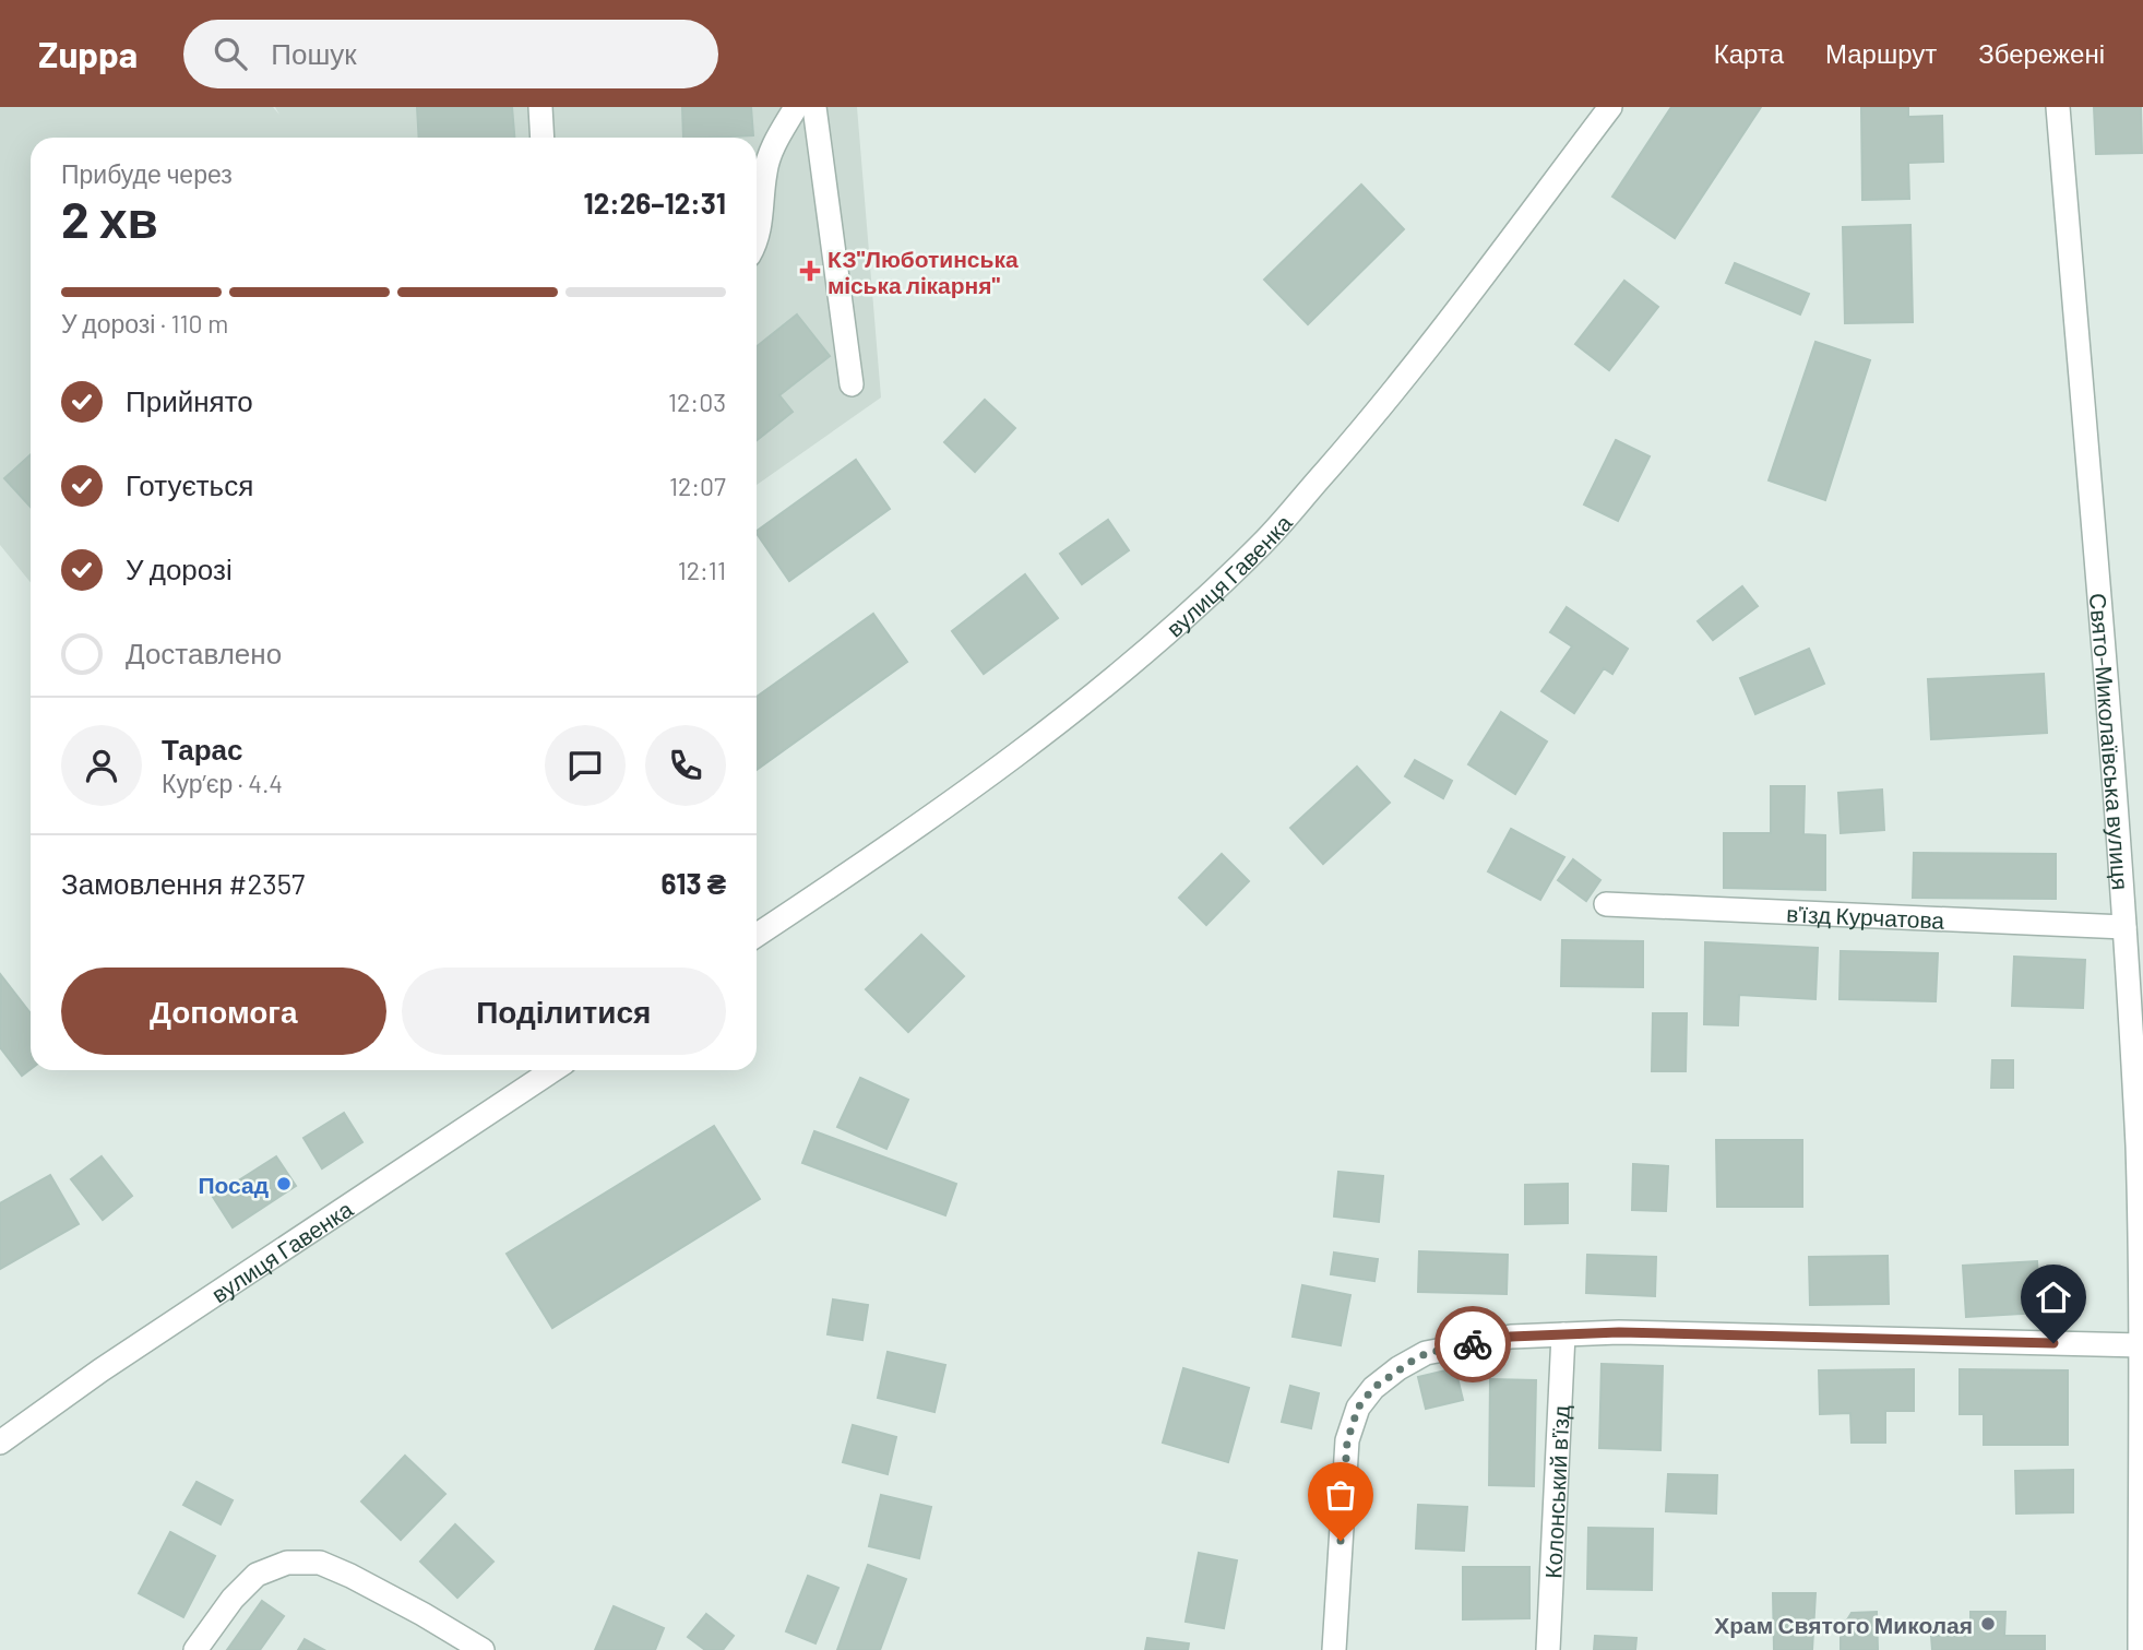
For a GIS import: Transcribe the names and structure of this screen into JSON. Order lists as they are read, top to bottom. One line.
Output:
{"streets":{"street":["вулиця Гавенка","Свято-Миколаївська вулиця","в'їзд Курчатова","Колонський в'їзд"]},"crossings":[["Свято-Миколаївська вулиця","в'їзд Курчатова"]],"places":{"health":["КЗ\"Люботинська мiська лiкарня\""],"other":["Посад","Храм Святого Миколая"]},"page":{"header":"Zuppa","search":"Пошук","nav":["Карта","Маршрут","Збережені"],"heading":["2 хв","Прибуде через","12:26–12:31"],"panel":["Тарас","Кур’єр · 4.4","Замовлення #2357","613 ₴"],"bar":"У дорозі · 110 m","list":[["Прийнято","12:03"],["Готується","12:07"],["У дорозі","12:11"],"Доставлено"],"buttons":["Допомога","Поділитися"]}}
